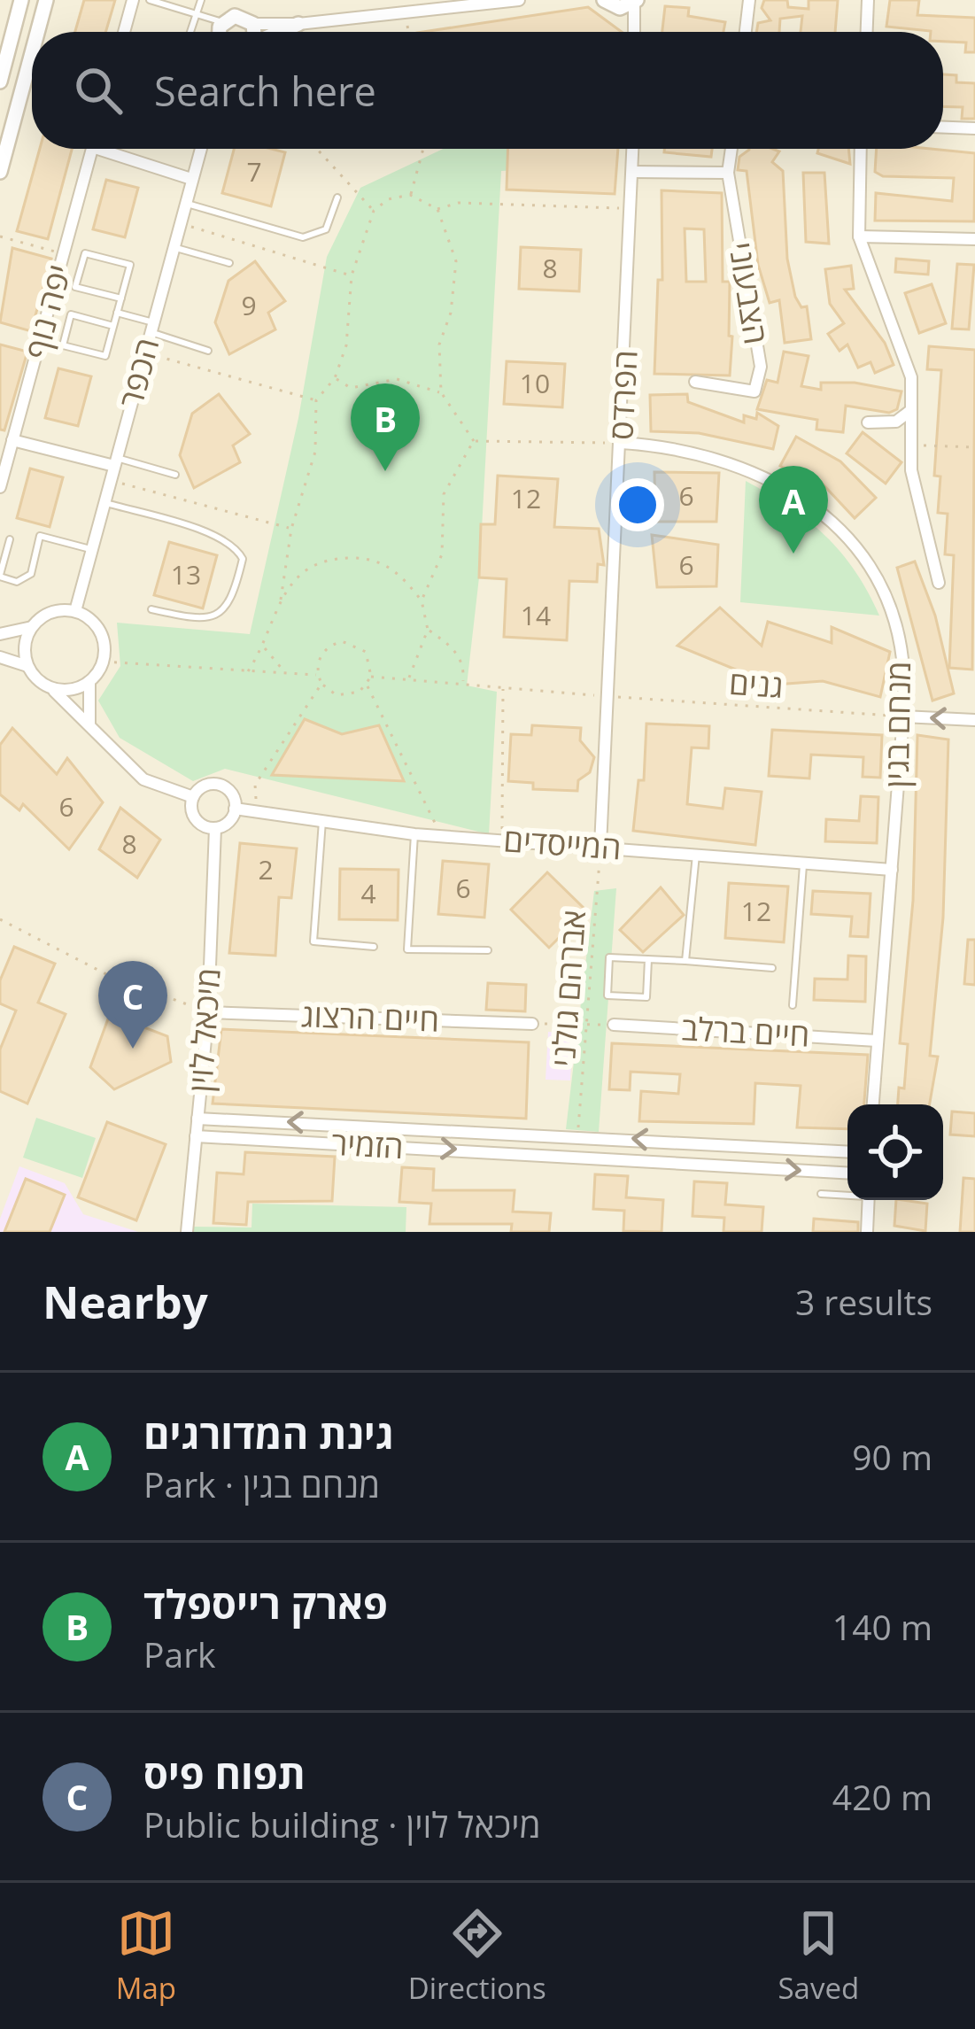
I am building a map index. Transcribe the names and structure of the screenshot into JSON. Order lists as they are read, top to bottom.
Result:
{
  "streets": {
    "street": [
      "הצבעוני",
      "יפה נוף",
      "הכפר",
      "הפרדס",
      "מנחם בגין",
      "המייסדים",
      "חיים הרצוג",
      "מיכאל לוין",
      "חיים ברלב",
      "הזמיר"
    ],
    "path": ["גנים", "אברהם גולני"]
  },
  "crossings": [
    ["הפרדס", "גנים"],
    ["הפרדס", "מנחם בגין"],
    ["הפרדס", "המייסדים"],
    ["הפרדס", "אברהם גולני"],
    ["גנים", "מנחם בגין"],
    ["מנחם בגין", "המייסדים"],
    ["מנחם בגין", "חיים ברלב"],
    ["המייסדים", "אברהם גולני"],
    ["המייסדים", "מיכאל לוין"],
    ["אברהם גולני", "הזמיר"],
    ["חיים הרצוג", "מיכאל לוין"],
    ["מיכאל לוין", "הזמיר"]
  ],
  "house_numbers": [
    "7",
    "8",
    "9",
    "10",
    "6",
    "12",
    "6",
    "13",
    "14",
    "6",
    "8",
    "2",
    "6",
    "4",
    "12"
  ],
  "page": {
    "search": "Search here",
    "pins": ["B", "A", "C"],
    "heading": ["Nearby", "3 results"],
    "list": [
      {
        "mark": "A",
        "name": "גינת המדורגים",
        "note": "Park · מנחם בגין",
        "value": "90 m"
      },
      {
        "mark": "B",
        "name": "פארק רייספלד",
        "note": "Park",
        "value": "140 m"
      },
      {
        "mark": "C",
        "name": "תפוח פיס",
        "note": "Public building · מיכאל לוין",
        "value": "420 m"
      }
    ],
    "nav": ["Map", "Directions", "Saved"]
  }
}
